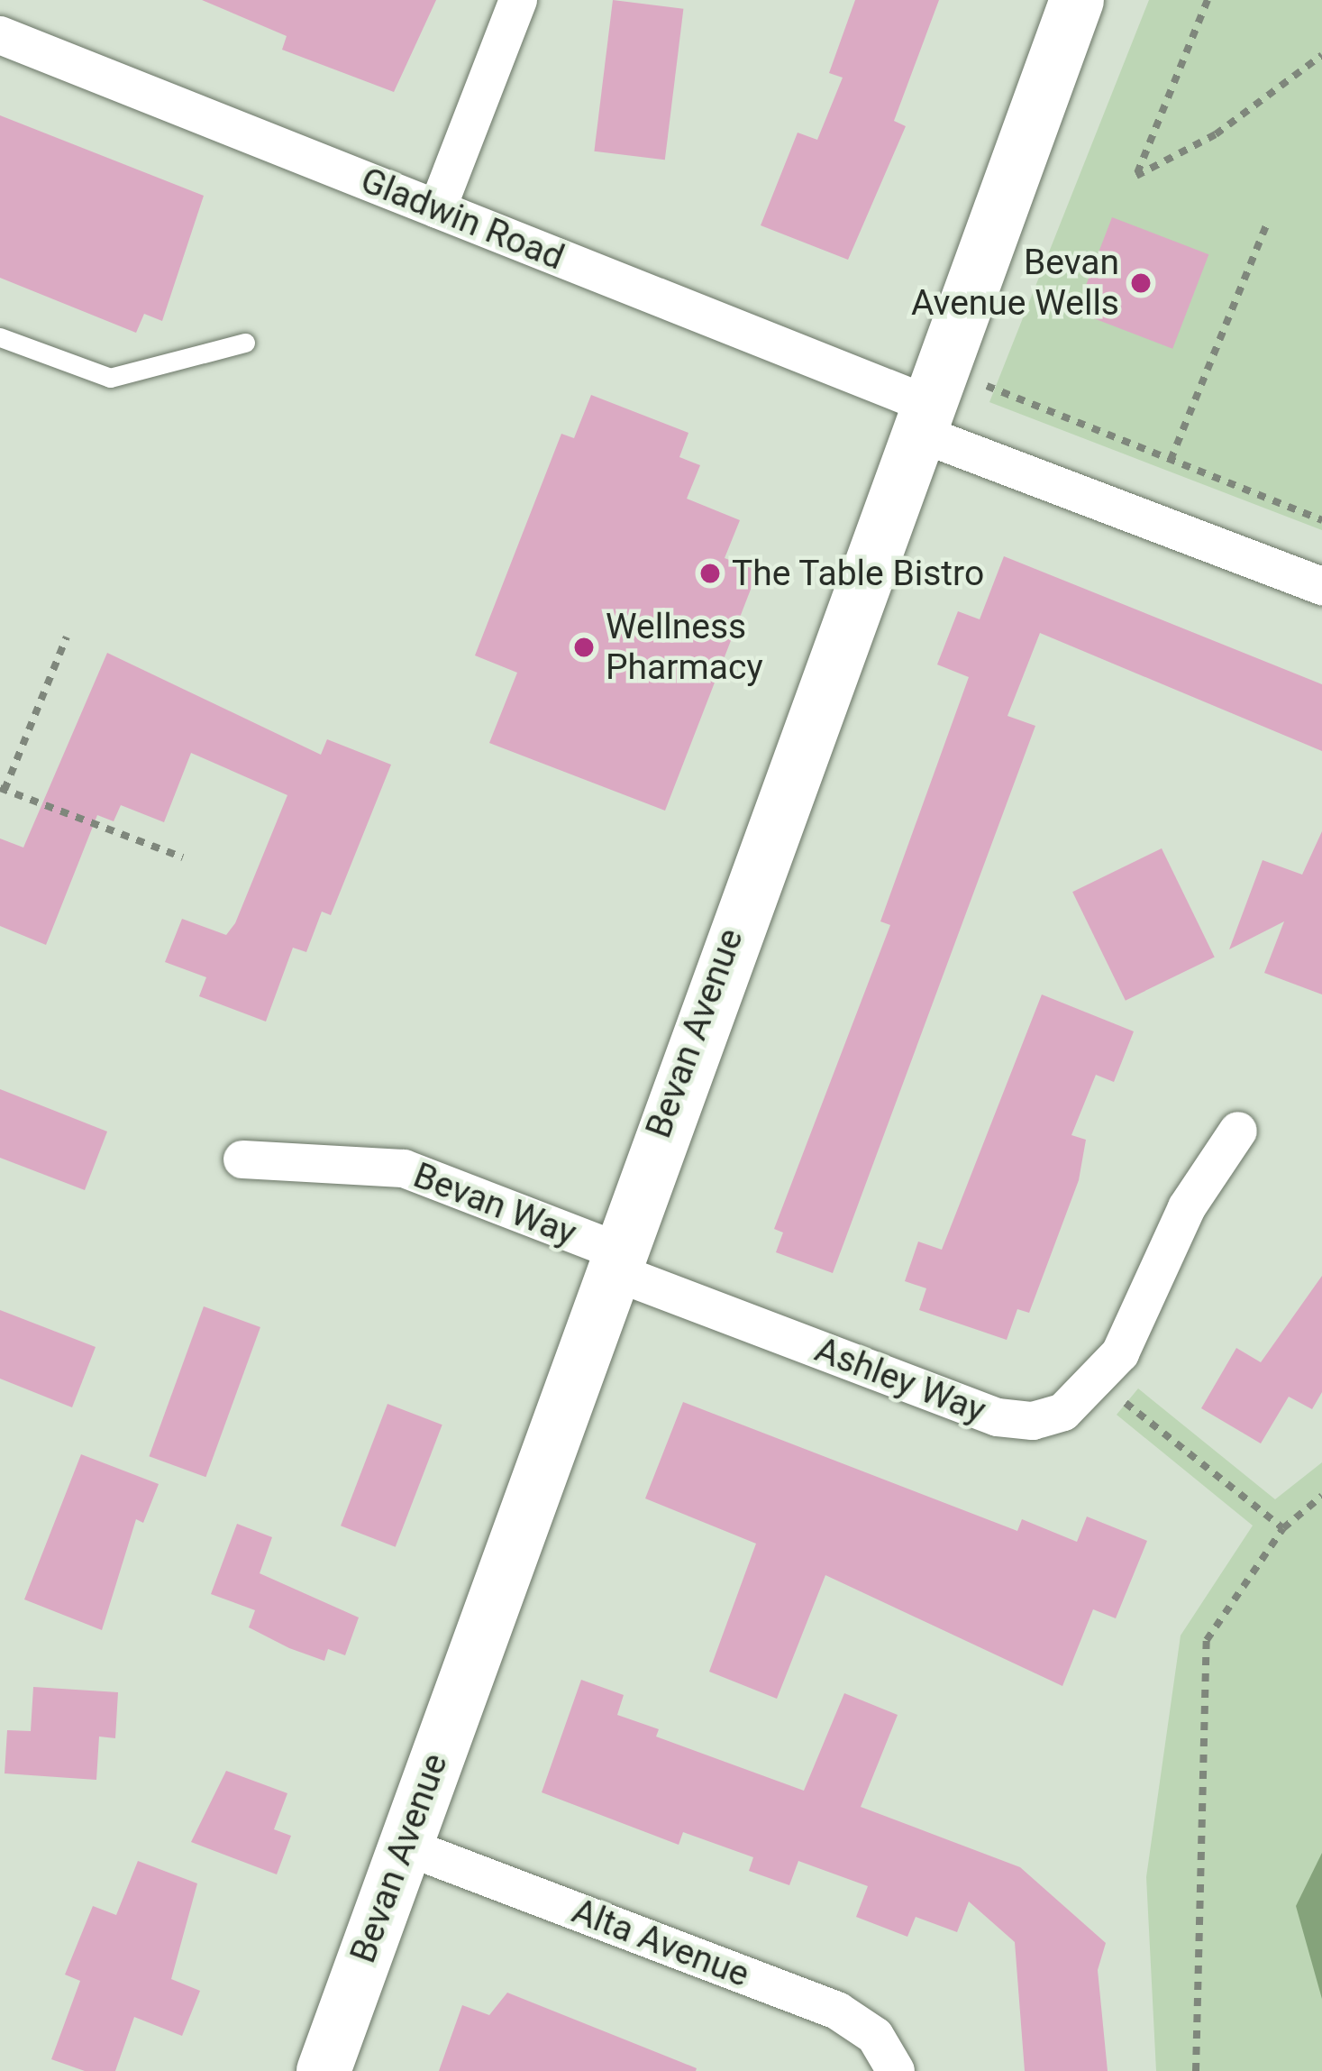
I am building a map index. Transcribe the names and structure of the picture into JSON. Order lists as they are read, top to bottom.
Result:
{
  "streets": {
    "street": [
      "Gladwin Road",
      "Bevan Avenue",
      "Bevan Way",
      "Ashley Way",
      "Alta Avenue"
    ]
  },
  "crossings": [
    ["Gladwin Road", "Bevan Avenue"],
    ["Bevan Avenue", "Bevan Way"],
    ["Bevan Avenue", "Ashley Way"],
    ["Bevan Avenue", "Alta Avenue"],
    ["Bevan Way", "Ashley Way"]
  ],
  "places": ["Bevan Avenue Wells", "The Table Bistro", "Wellness Pharmacy"]
}
